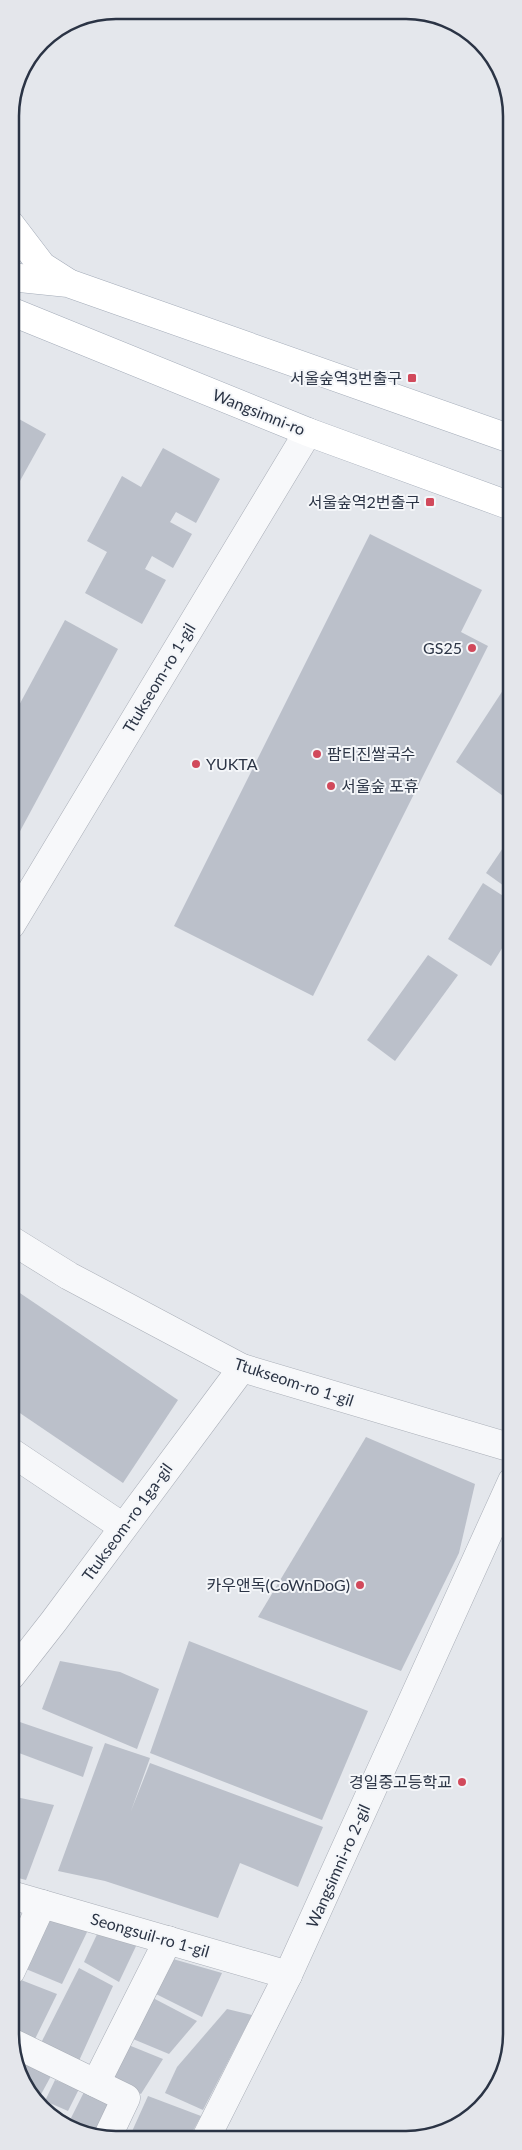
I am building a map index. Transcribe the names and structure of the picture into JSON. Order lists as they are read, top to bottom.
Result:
{
  "streets": {
    "main road": ["Wangsimni-ro"],
    "street": [
      "Ttukseom-ro 1-gil",
      "Ttukseom-ro 1ga-gil",
      "Wangsimni-ro 2-gil",
      "Seongsuil-ro 1-gil"
    ]
  },
  "crossings": [
    ["Wangsimni-ro", "Ttukseom-ro 1-gil"],
    ["Ttukseom-ro 1-gil", "Ttukseom-ro 1ga-gil"],
    ["Wangsimni-ro 2-gil", "Seongsuil-ro 1-gil"]
  ],
  "places": {
    "transit": ["서울숲역3번출구", "서울숲역2번출구"],
    "other": [
      "GS25",
      "팜티진쌀국수",
      "YUKTA",
      "서울숲 포휴",
      "카우앤독(CoWnDoG)",
      "경일중고등학교"
    ]
  }
}
